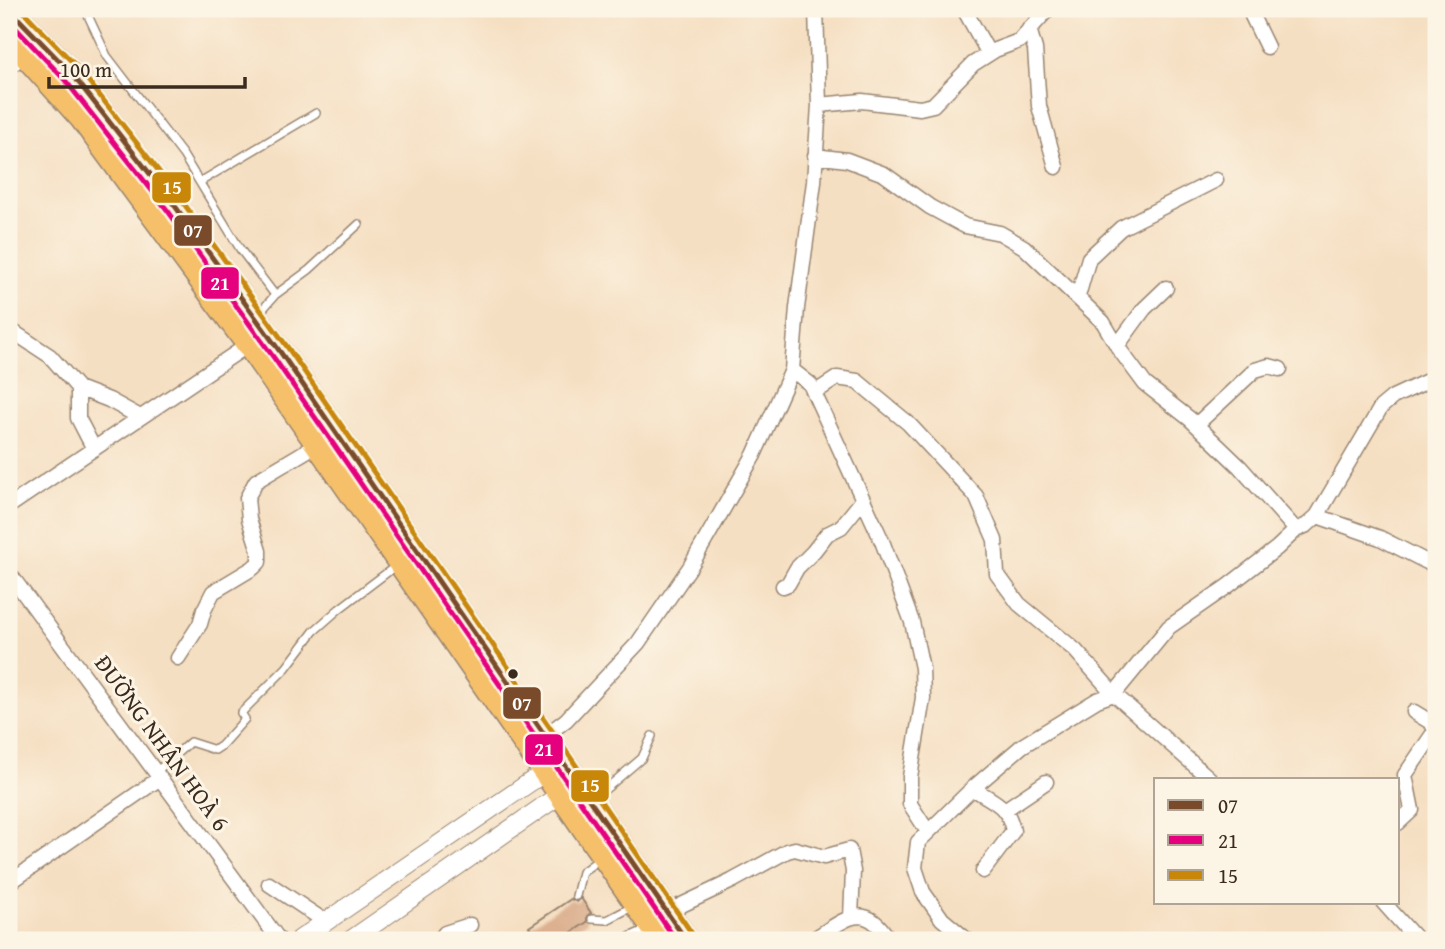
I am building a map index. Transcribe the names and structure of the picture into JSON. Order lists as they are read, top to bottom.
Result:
{
  "streets": {
    "street": ["ĐƯỜNG NHÂN HOÀ 6"]
  },
  "lines": ["transit line 07", "transit line 15", "transit line 21"],
  "legend": ["07", "21", "15"],
  "scale_bar": "100 m"
}
